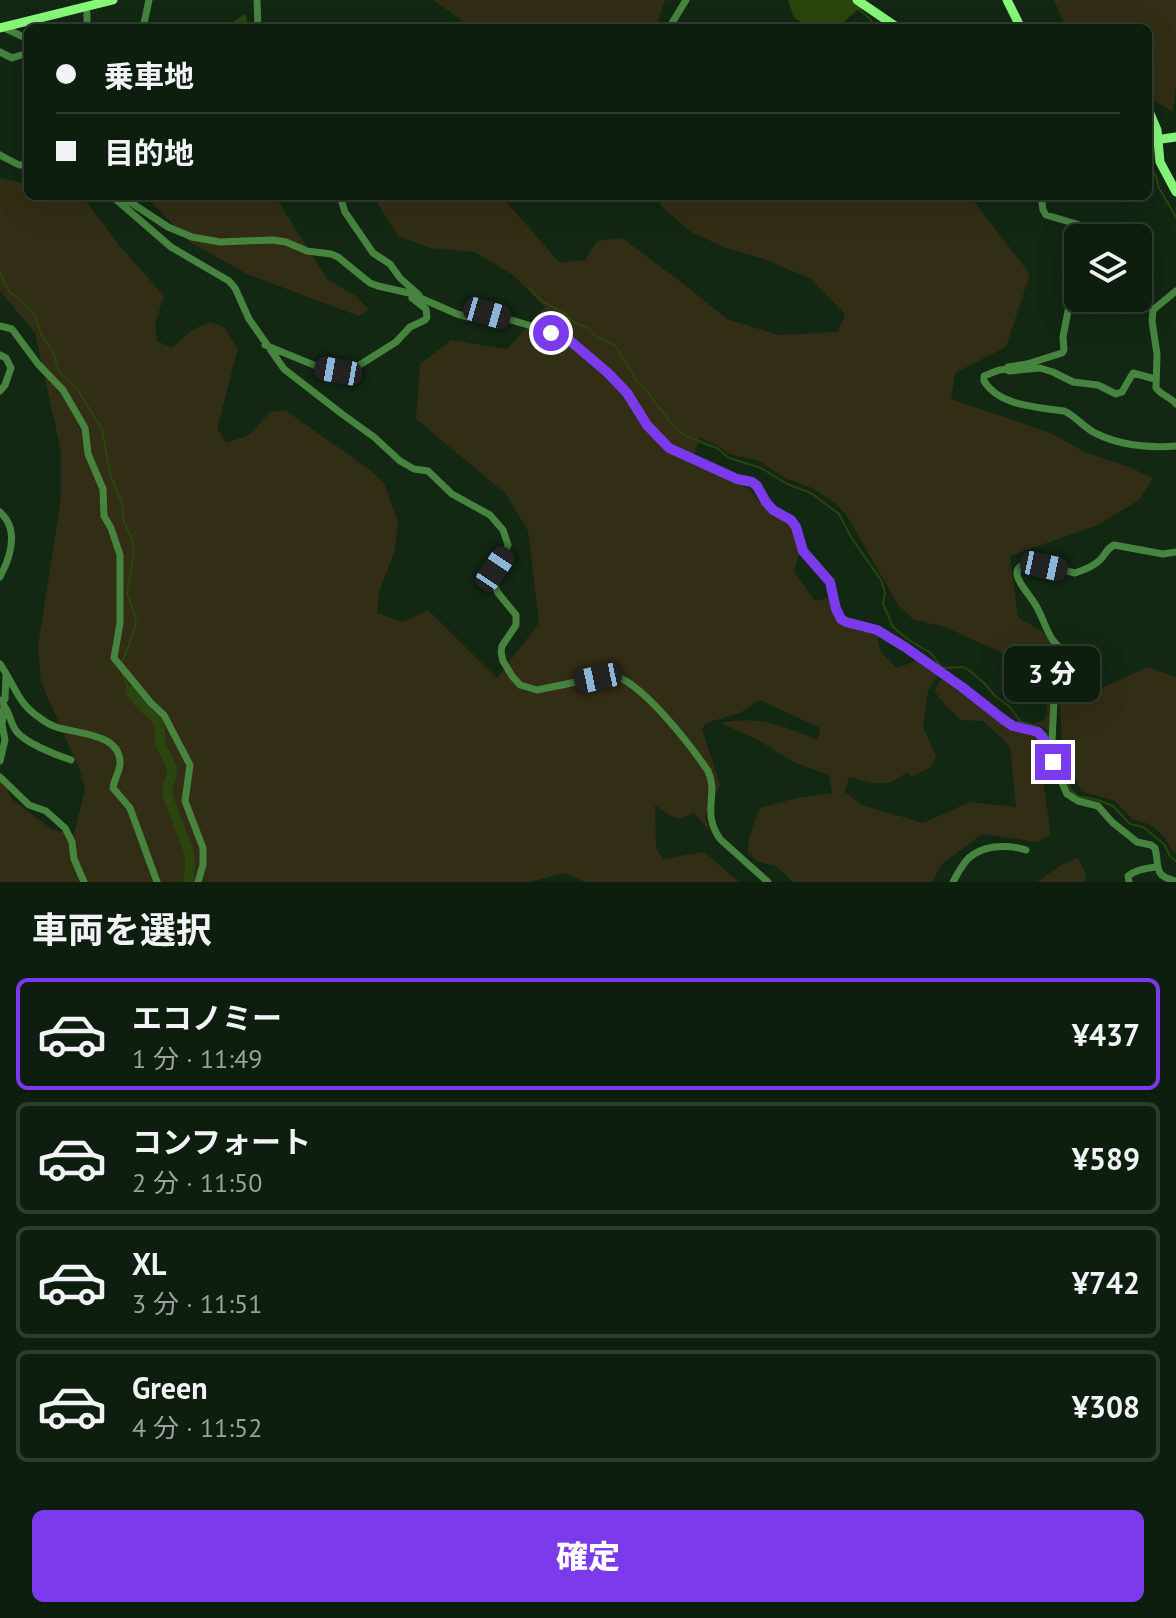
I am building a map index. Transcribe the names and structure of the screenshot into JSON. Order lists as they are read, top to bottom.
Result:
{
  "page": {
    "banner": ["乗車地", "目的地"],
    "bubble": "3 分",
    "heading": "車両を選択",
    "list": [
      {
        "name": "エコノミー",
        "note": "1 分 · 11:49",
        "value": "¥437"
      },
      {
        "name": "コンフォート",
        "note": "2 分 · 11:50",
        "value": "¥589"
      },
      {
        "name": "XL",
        "note": "3 分 · 11:51",
        "value": "¥742"
      },
      {
        "name": "Green",
        "note": "4 分 · 11:52",
        "value": "¥308"
      }
    ],
    "buttons": "確定"
  }
}
